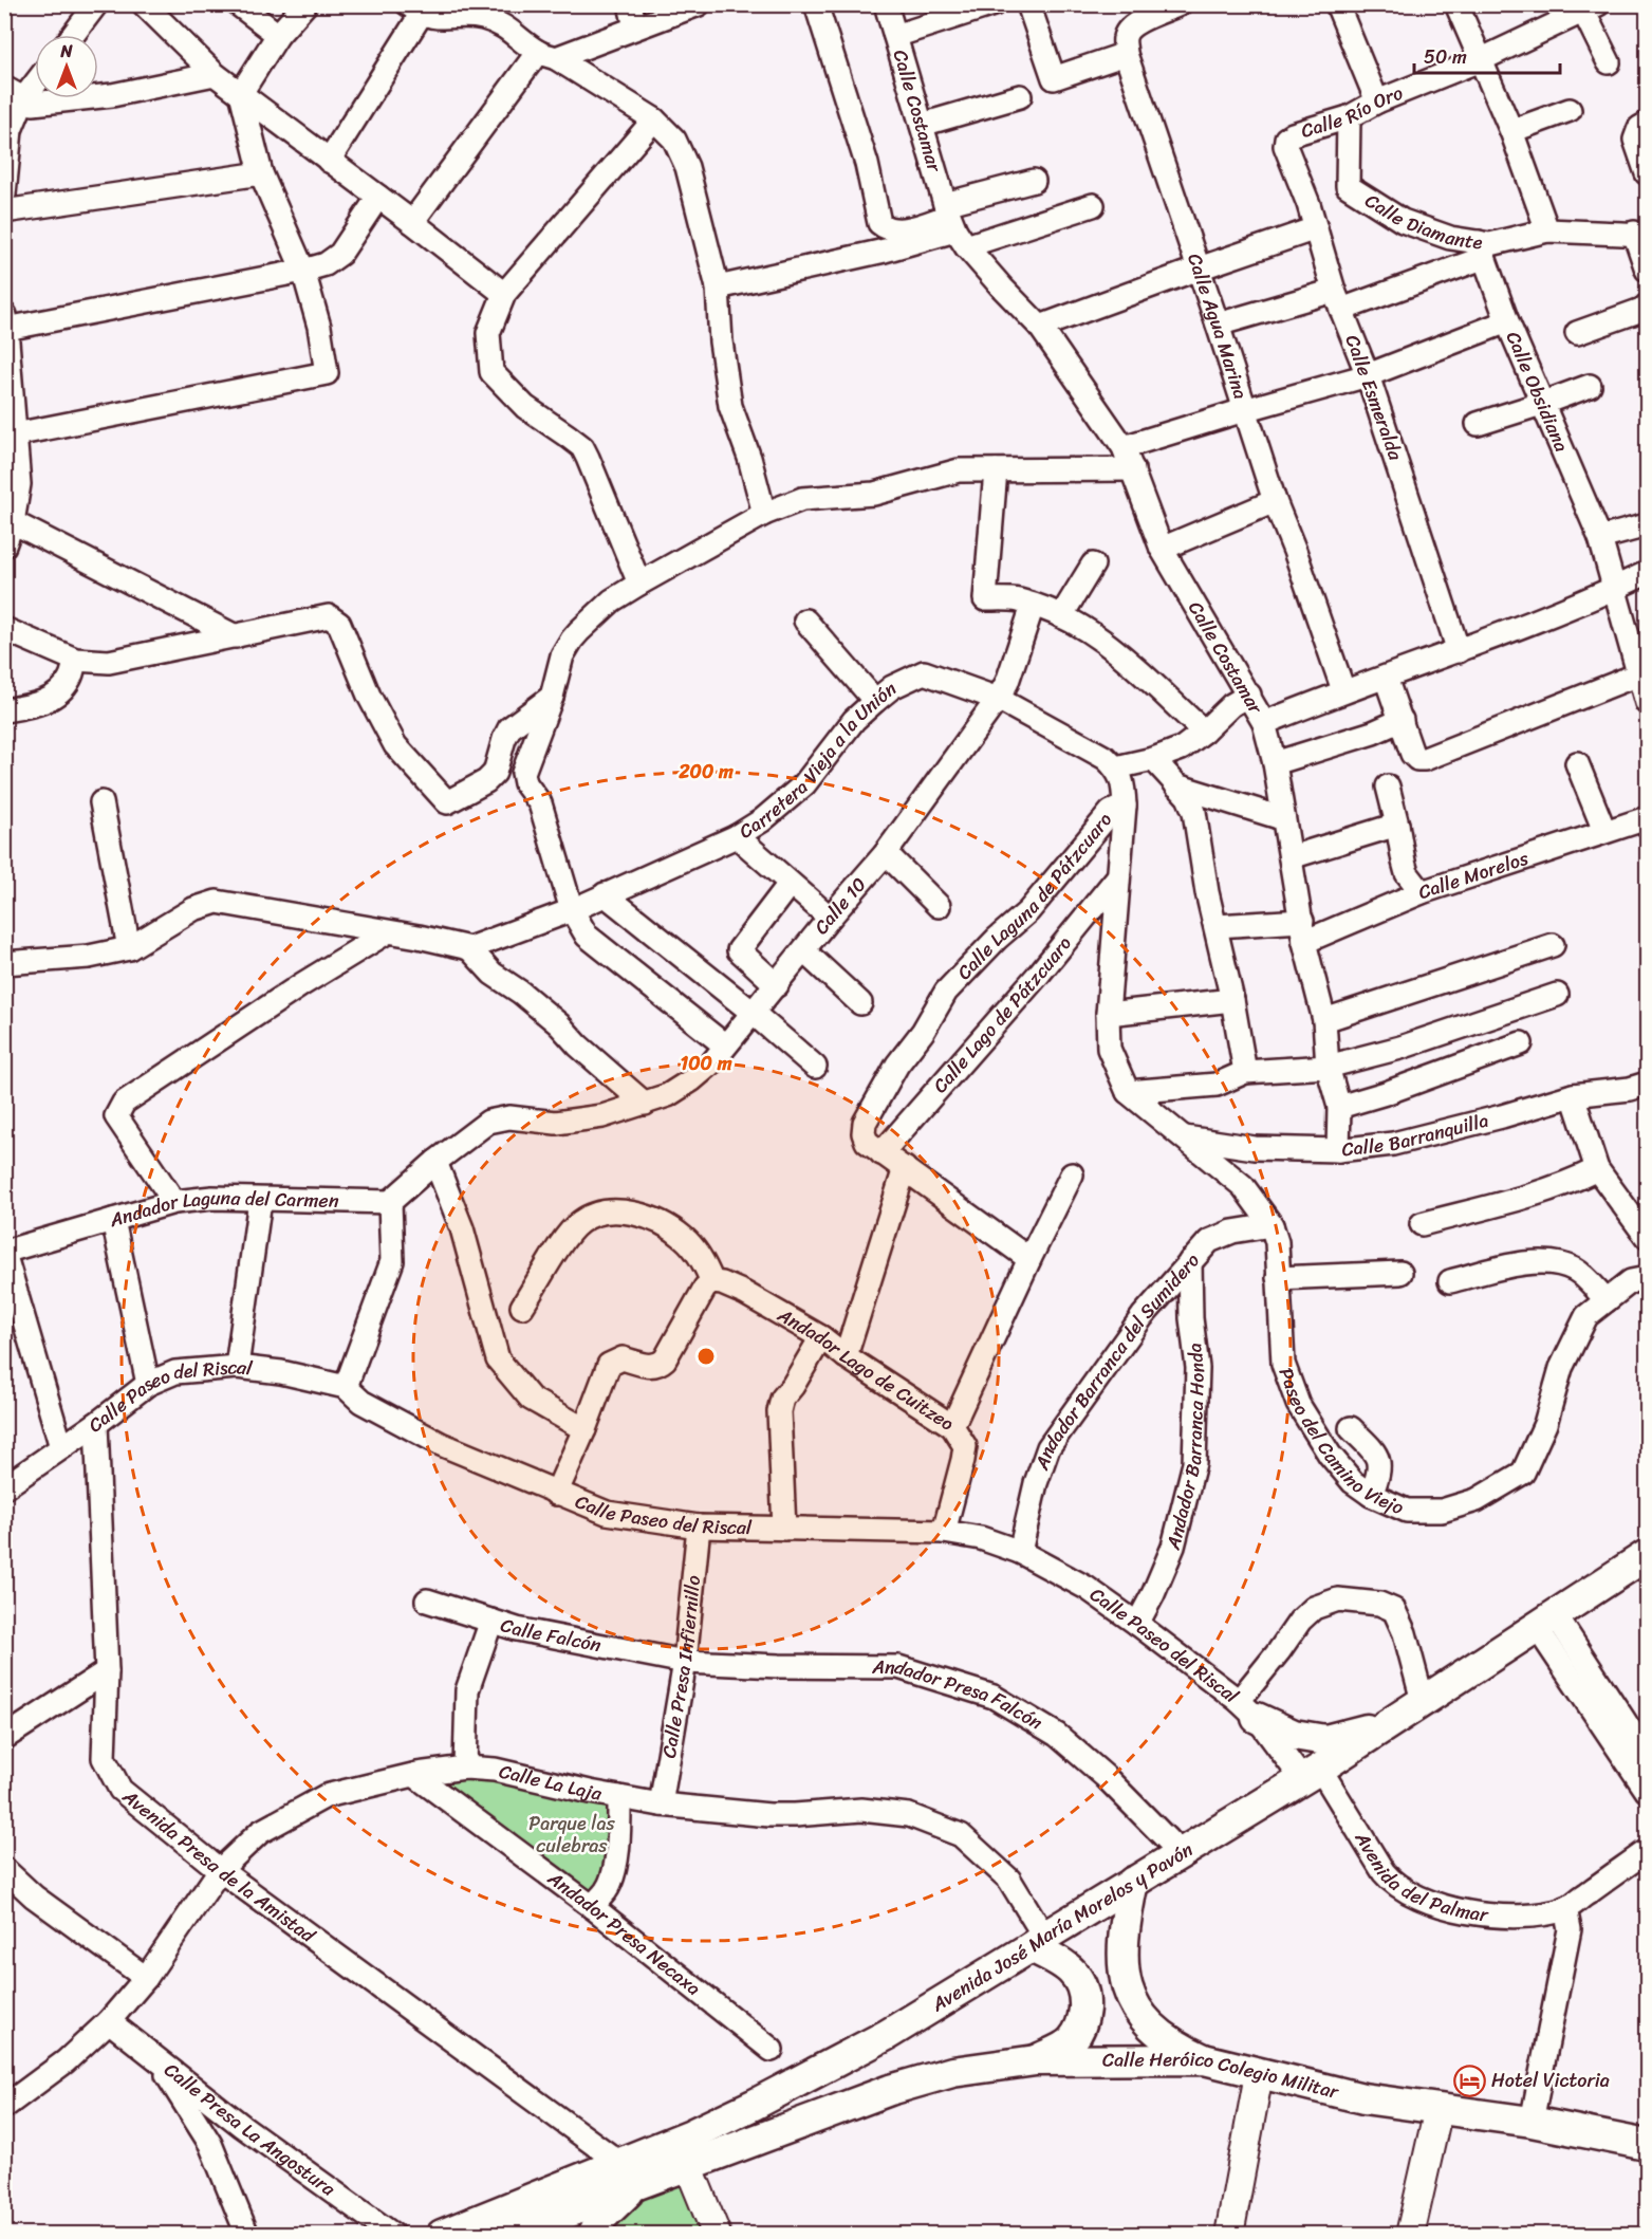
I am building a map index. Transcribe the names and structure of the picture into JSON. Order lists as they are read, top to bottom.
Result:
{
  "streets": {
    "main road": ["Avenida José María Morelos y Pavón", "Calle Heróico Colegio Militar"],
    "street": [
      "Calle Costamar",
      "Calle Río Oro",
      "Calle Diamante",
      "Calle Agua Marina",
      "Calle Obsidiana",
      "Calle Esmeralda",
      "Carretera Vieja a la Unión",
      "Calle Morelos",
      "Calle Laguna de Pátzcuaro",
      "Calle 10",
      "Calle Lago de Pátzcuaro",
      "Calle Barranquilla",
      "Andador Laguna del Carmen",
      "Andador Barranca del Sumidero",
      "Andador Lago de Cuitzeo",
      "Calle Paseo del Riscal",
      "Paseo del Camino Viejo",
      "Andador Barranca Honda",
      "Calle Falcón",
      "Calle Presa Infiernillo",
      "Andador Presa Falcón",
      "Calle La Laja",
      "Avenida Presa de la Amistad",
      "Avenida del Palmar",
      "Andador Presa Necaxa",
      "Calle Presa La Angostura"
    ]
  },
  "crossings": [
    ["Calle Costamar", "Calle Morelos"],
    ["Calle Costamar", "Calle Barranquilla"],
    ["Calle Río Oro", "Calle Diamante"],
    ["Calle Río Oro", "Calle Esmeralda"],
    ["Calle Diamante", "Calle Agua Marina"],
    ["Calle Diamante", "Calle Obsidiana"],
    ["Calle Diamante", "Calle Esmeralda"],
    ["Carretera Vieja a la Unión", "Calle 10"],
    ["Calle Laguna de Pátzcuaro", "Calle Lago de Pátzcuaro"],
    ["Andador Barranca del Sumidero", "Calle Paseo del Riscal"],
    ["Andador Barranca del Sumidero", "Paseo del Camino Viejo"],
    ["Andador Barranca del Sumidero", "Andador Barranca Honda"],
    ["Andador Lago de Cuitzeo", "Calle Paseo del Riscal"],
    ["Calle Paseo del Riscal", "Andador Barranca Honda"],
    ["Calle Paseo del Riscal", "Calle Presa Infiernillo"],
    ["Calle Paseo del Riscal", "Avenida Presa de la Amistad"],
    ["Calle Paseo del Riscal", "Avenida del Palmar"],
    ["Calle Paseo del Riscal", "Avenida José María Morelos y Pavón"],
    ["Calle Falcón", "Calle Presa Infiernillo"],
    ["Calle Falcón", "Andador Presa Falcón"],
    ["Calle Falcón", "Calle La Laja"],
    ["Calle Presa Infiernillo", "Andador Presa Falcón"],
    ["Calle Presa Infiernillo", "Calle La Laja"],
    ["Andador Presa Falcón", "Avenida José María Morelos y Pavón"],
    ["Calle La Laja", "Avenida Presa de la Amistad"],
    ["Calle La Laja", "Avenida José María Morelos y Pavón"],
    ["Calle La Laja", "Andador Presa Necaxa"],
    ["Calle La Laja", "Calle Presa La Angostura"],
    ["Avenida Presa de la Amistad", "Avenida José María Morelos y Pavón"],
    ["Avenida Presa de la Amistad", "Calle Heróico Colegio Militar"],
    ["Avenida del Palmar", "Avenida José María Morelos y Pavón"],
    ["Avenida José María Morelos y Pavón", "Calle Heróico Colegio Militar"]
  ],
  "parks": ["Parque las culebras"],
  "places": {
    "hotel": ["Hotel Victoria"]
  },
  "scale_bar": "50 m",
  "north": "top",
  "rings": ["200 m", "100 m"]
}
